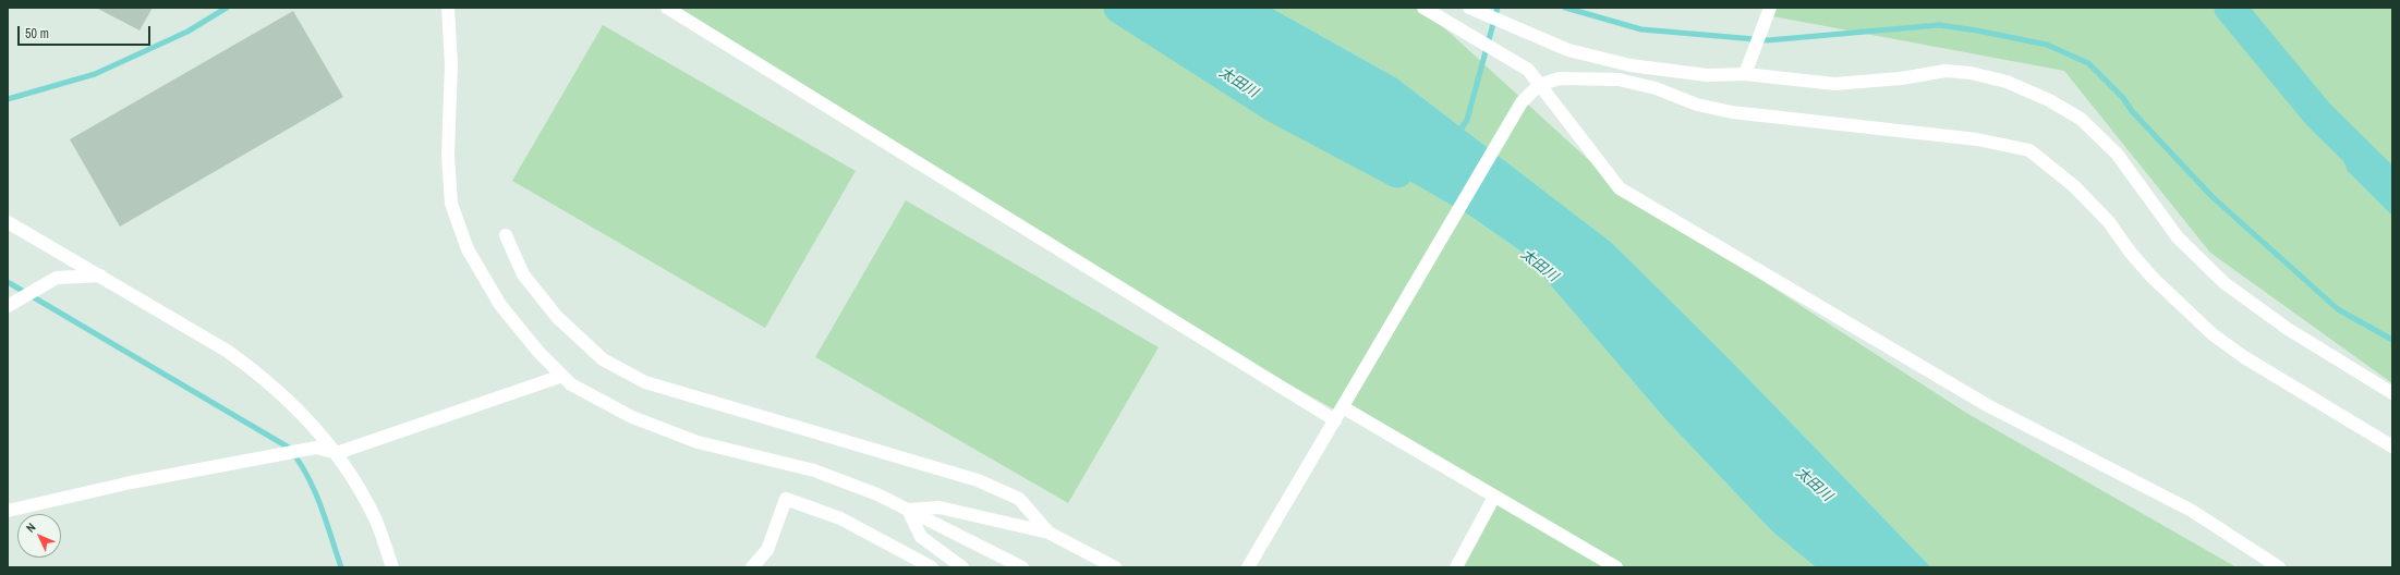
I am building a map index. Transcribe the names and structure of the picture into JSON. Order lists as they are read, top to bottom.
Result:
{
  "water": ["太田川"],
  "scale_bar": "50 m",
  "north": "top left"
}
